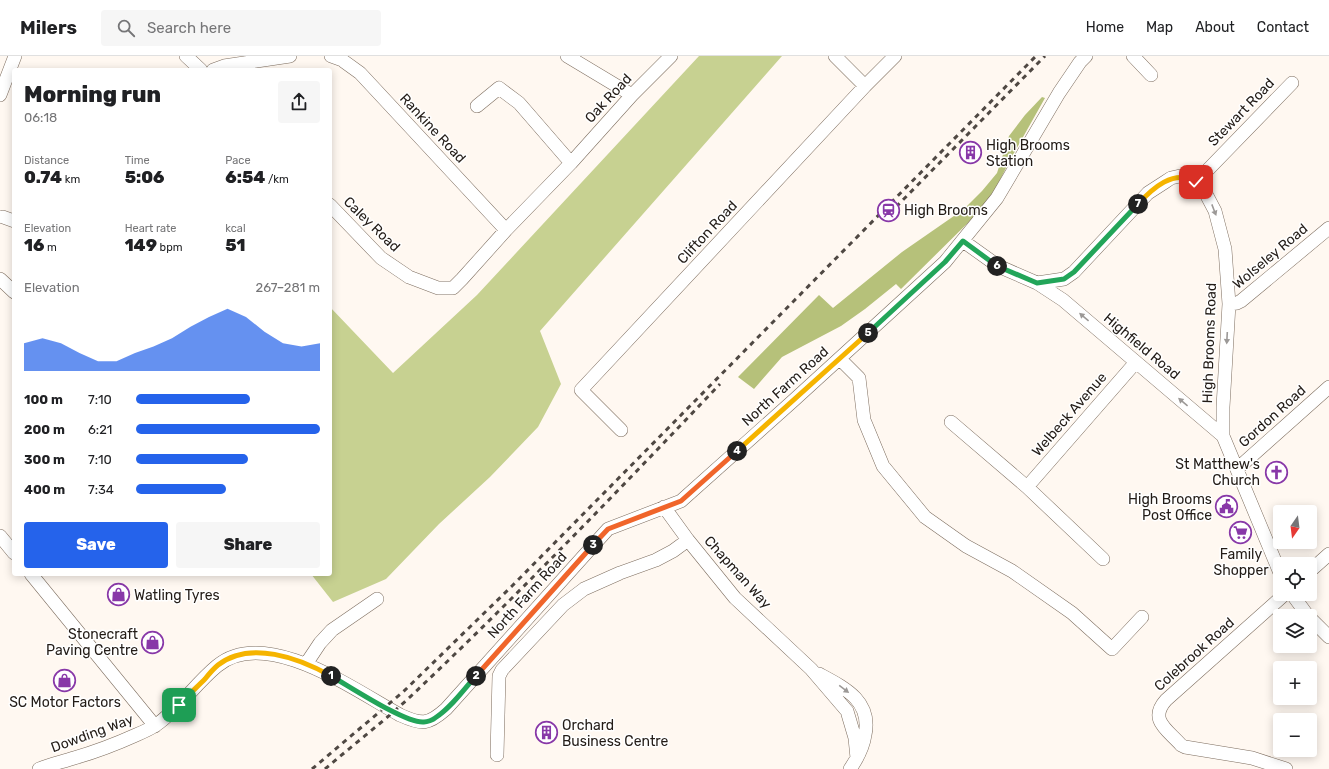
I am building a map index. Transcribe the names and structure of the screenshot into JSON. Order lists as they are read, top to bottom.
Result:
{
  "streets": {
    "street": [
      "Oak Road",
      "Stewart Road",
      "Rankine Road",
      "Caley Road",
      "Clifton Road",
      "Wolseley Road",
      "High Brooms Road",
      "Highfield Road",
      "North Farm Road",
      "Welbeck Avenue",
      "Gordon Road",
      "Chapman Way",
      "Colebrook Road",
      "Dowding Way"
    ]
  },
  "crossings": [
    ["Oak Road", "Rankine Road"],
    ["Oak Road", "Caley Road"],
    ["Stewart Road", "High Brooms Road"],
    ["Rankine Road", "Caley Road"],
    ["Wolseley Road", "High Brooms Road"],
    ["High Brooms Road", "Highfield Road"],
    ["High Brooms Road", "Gordon Road"],
    ["Highfield Road", "Welbeck Avenue"],
    ["North Farm Road", "Chapman Way"],
    ["North Farm Road", "Dowding Way"]
  ],
  "one_way": ["High Brooms Road", "Highfield Road"],
  "places": {
    "building": ["High Brooms Station", "Orchard Business Centre"],
    "station": ["High Brooms"],
    "church": ["St Matthew's Church"],
    "public building": ["High Brooms Post Office"],
    "supermarket": ["Family Shopper"],
    "shop": ["Watling Tyres", "Stonecraft Paving Centre", "SC Motor Factors"]
  },
  "north": "bottom",
  "page": {
    "header": "Milers",
    "search": "Search here",
    "nav": [
      "Home",
      "Map",
      "About",
      "Contact"
    ],
    "heading": ["Morning run", "06:18"],
    "stats": [
      ["Distance", "0.74 km"],
      ["Time", "5:06"],
      ["Pace", "6:54 /km"],
      ["Elevation", "16 m"],
      ["Heart rate", "149 bpm"],
      ["kcal", "51"]
    ],
    "pins": [
      "7",
      "6",
      "5",
      "4",
      "3",
      "1",
      "2"
    ],
    "chart": ["Elevation", "267–281 m"],
    "list": [
      {
        "name": "100 m",
        "note": "7:10"
      },
      {
        "name": "200 m",
        "note": "6:21"
      },
      {
        "name": "300 m",
        "note": "7:10"
      },
      {
        "name": "400 m",
        "note": "7:34"
      }
    ],
    "map_buttons": ["+", "−"],
    "buttons": ["Save", "Share"]
  }
}
